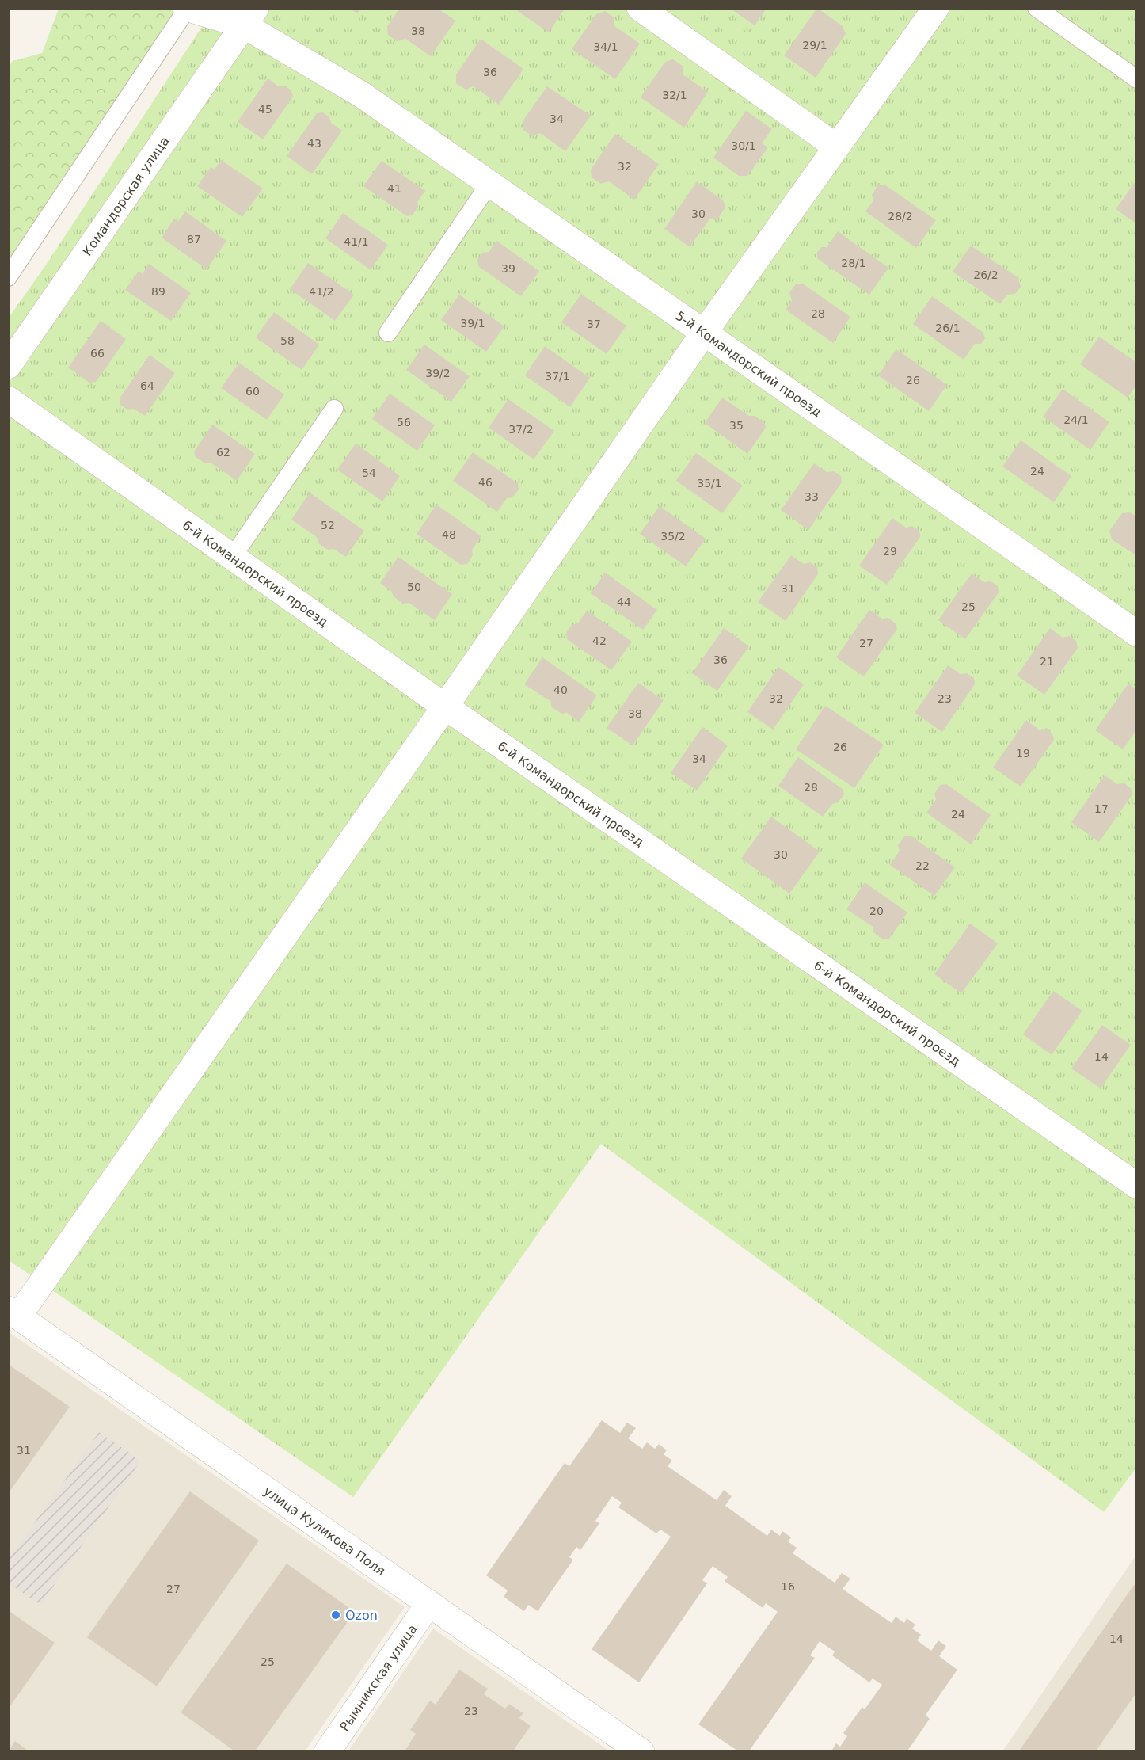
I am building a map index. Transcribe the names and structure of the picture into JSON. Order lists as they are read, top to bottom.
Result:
{
  "streets": {
    "street": [
      "Командорская улица",
      "5-й Командорский проезд",
      "6-й Командорский проезд",
      "улица Куликова Поля",
      "Рымникская улица"
    ]
  },
  "crossings": [
    ["Командорская улица", "5-й Командорский проезд"],
    ["улица Куликова Поля", "Рымникская улица"]
  ],
  "places": ["Ozon"],
  "house_numbers": [
    "38",
    "29/1",
    "34/1",
    "36",
    "32/1",
    "45",
    "34",
    "43",
    "30/1",
    "32",
    "41",
    "30",
    "28/2",
    "87",
    "41/1",
    "28/1",
    "39",
    "26/2",
    "89",
    "41/2",
    "28",
    "39/1",
    "37",
    "26/1",
    "58",
    "66",
    "39/2",
    "37/1",
    "26",
    "64",
    "60",
    "24/1",
    "56",
    "35",
    "37/2",
    "62",
    "24",
    "54",
    "46",
    "35/1",
    "33",
    "52",
    "48",
    "35/2",
    "29",
    "50",
    "31",
    "44",
    "25",
    "42",
    "27",
    "36",
    "21",
    "40",
    "32",
    "23",
    "38",
    "26",
    "19",
    "34",
    "28",
    "17",
    "24",
    "30",
    "22",
    "20",
    "14",
    "31",
    "16",
    "27",
    "14",
    "25",
    "23"
  ]
}
